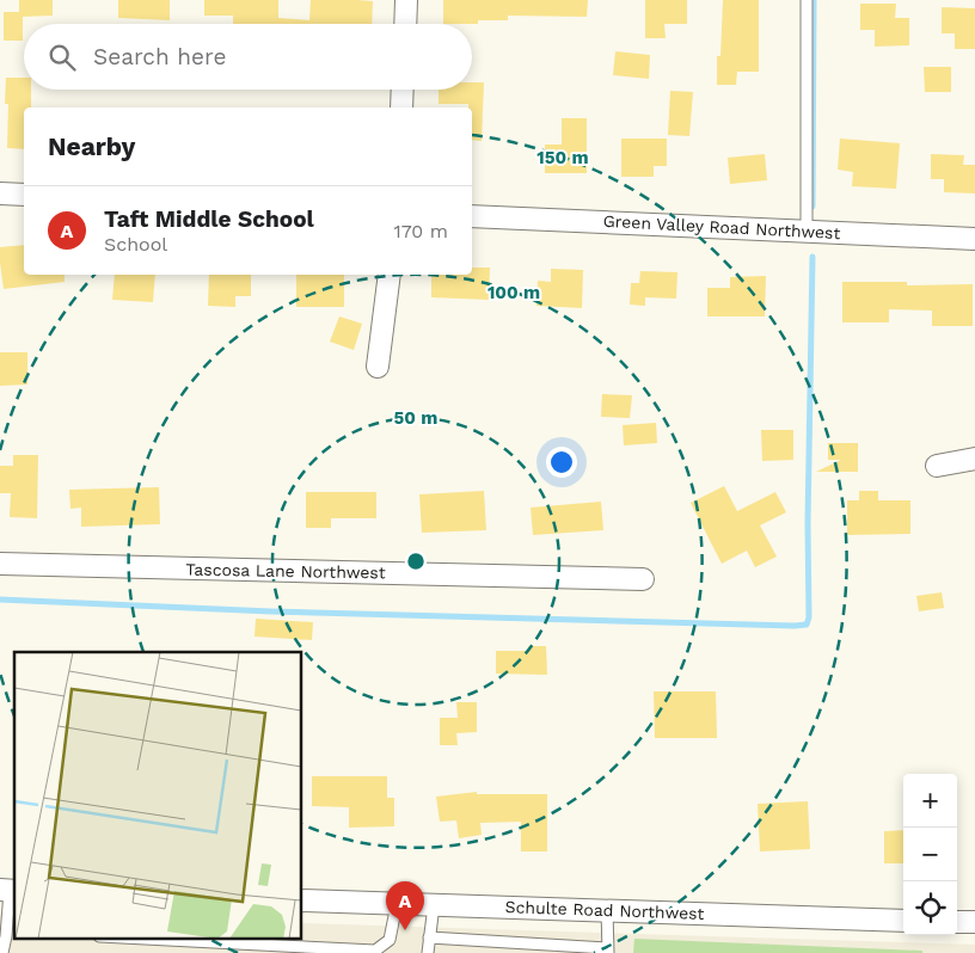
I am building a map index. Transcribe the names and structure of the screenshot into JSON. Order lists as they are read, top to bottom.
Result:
{
  "streets": {
    "street": ["Green Valley Road Northwest", "Tascosa Lane Northwest", "Schulte Road Northwest"]
  },
  "page": {
    "search": "Search here",
    "heading": "Nearby",
    "list": [
      {
        "mark": "A",
        "name": "Taft Middle School",
        "note": "School",
        "value": "170 m"
      }
    ],
    "map_buttons": ["+", "−"],
    "pins": "A"
  },
  "rings": ["150 m", "100 m", "50 m"]
}
